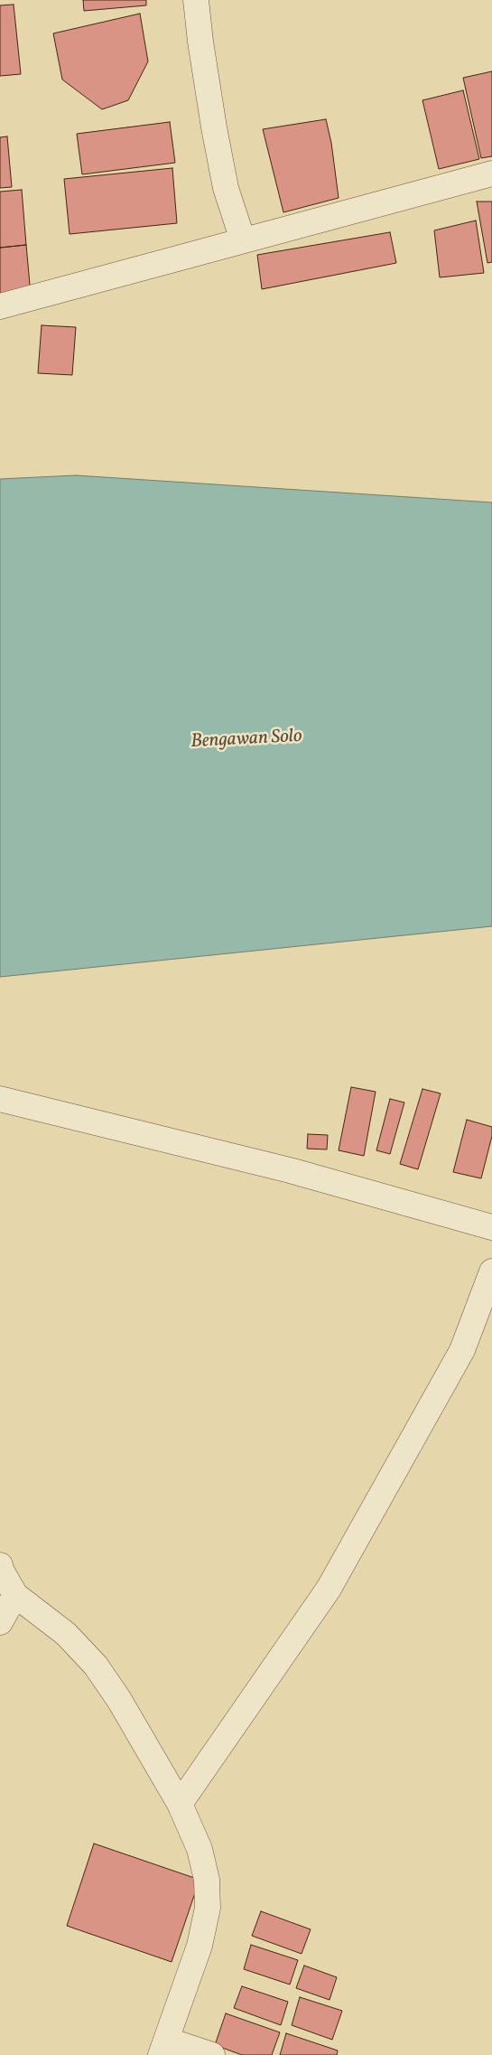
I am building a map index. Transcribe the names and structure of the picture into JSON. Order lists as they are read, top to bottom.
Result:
{
  "water": ["Bengawan Solo"]
}
